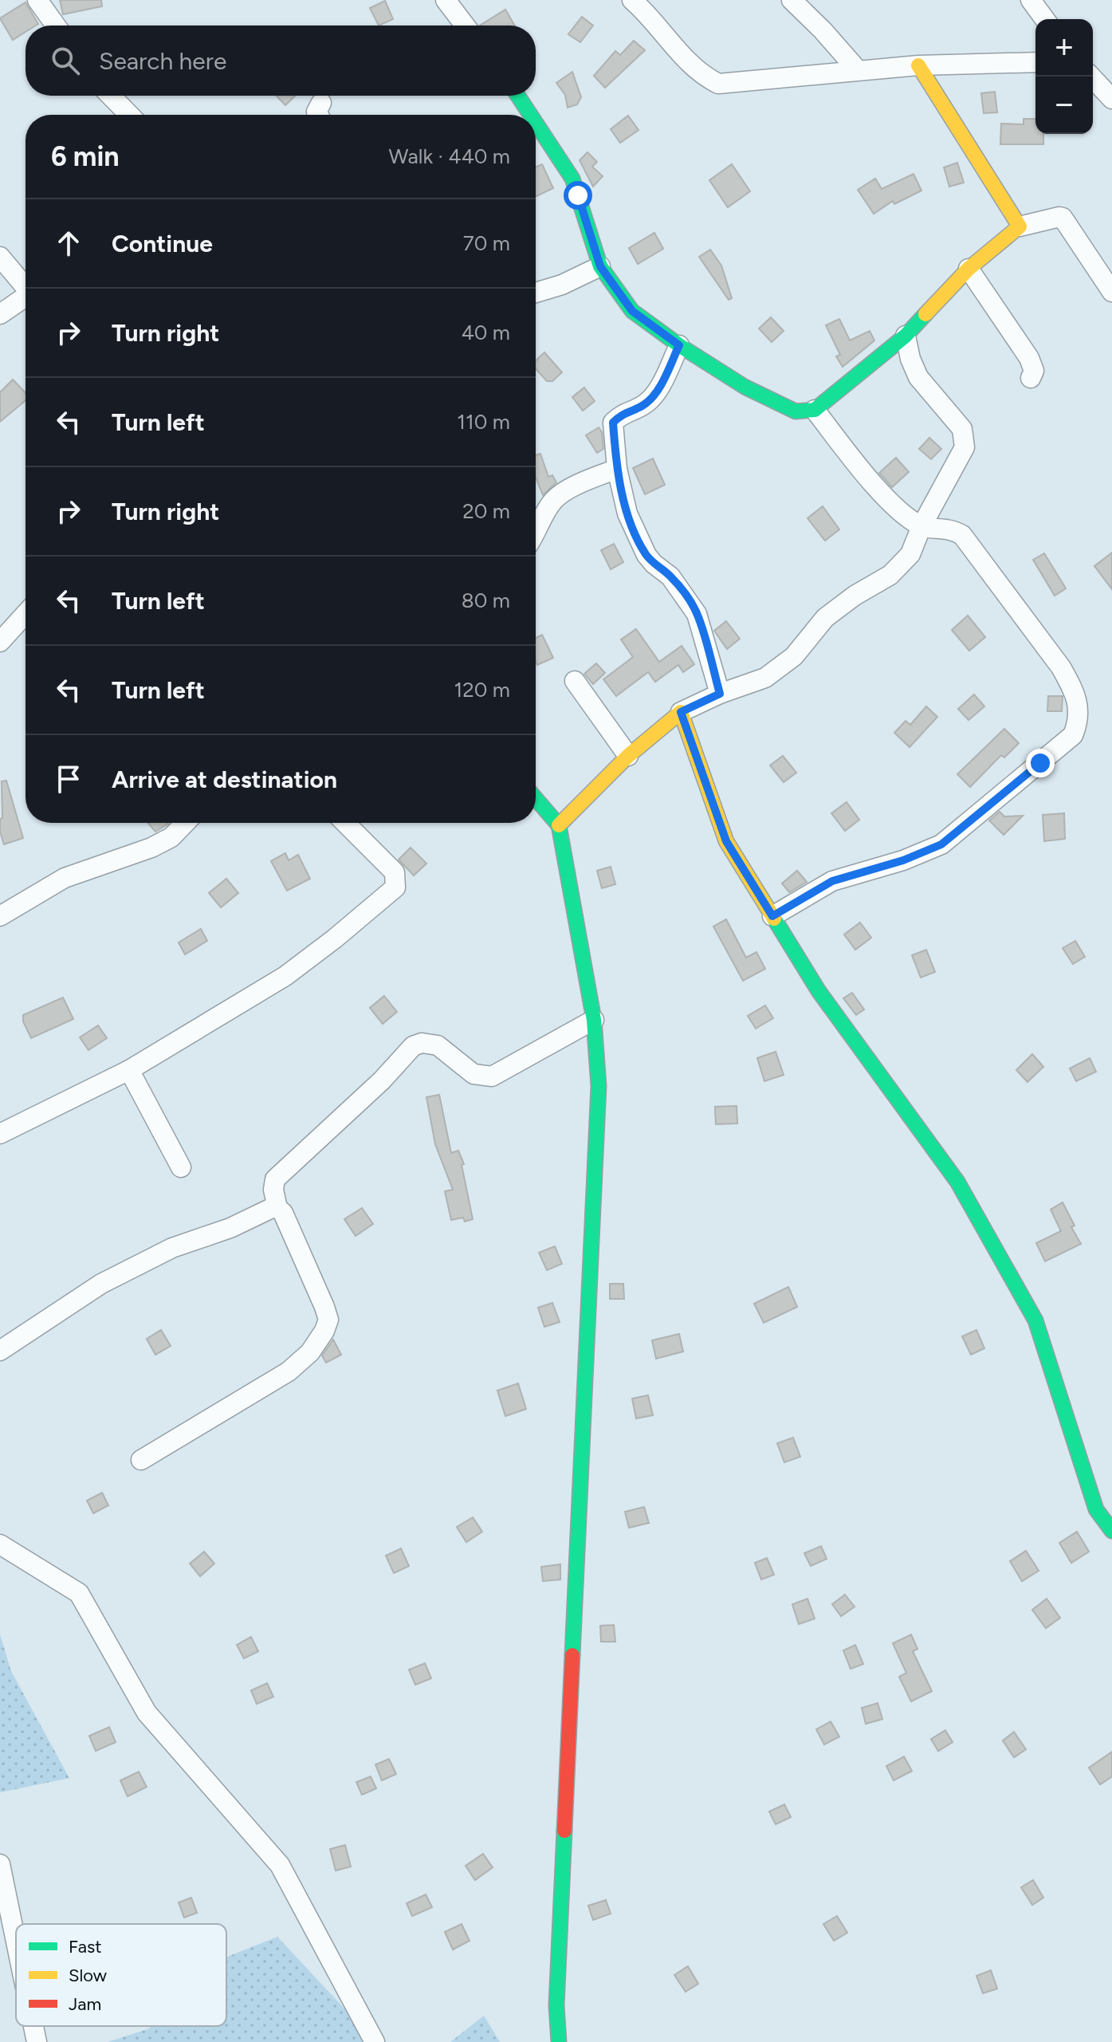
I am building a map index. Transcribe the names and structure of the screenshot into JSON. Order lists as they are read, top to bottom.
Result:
{
  "legend": ["Fast", "Slow", "Jam"],
  "page": {
    "map_buttons": ["+", "−"],
    "search": "Search here",
    "heading": ["6 min", "Walk · 440 m"],
    "list": [
      ["Continue", "70 m"],
      ["Turn right", "40 m"],
      ["Turn left", "110 m"],
      ["Turn right", "20 m"],
      ["Turn left", "80 m"],
      ["Turn left", "120 m"],
      "Arrive at destination"
    ]
  }
}
